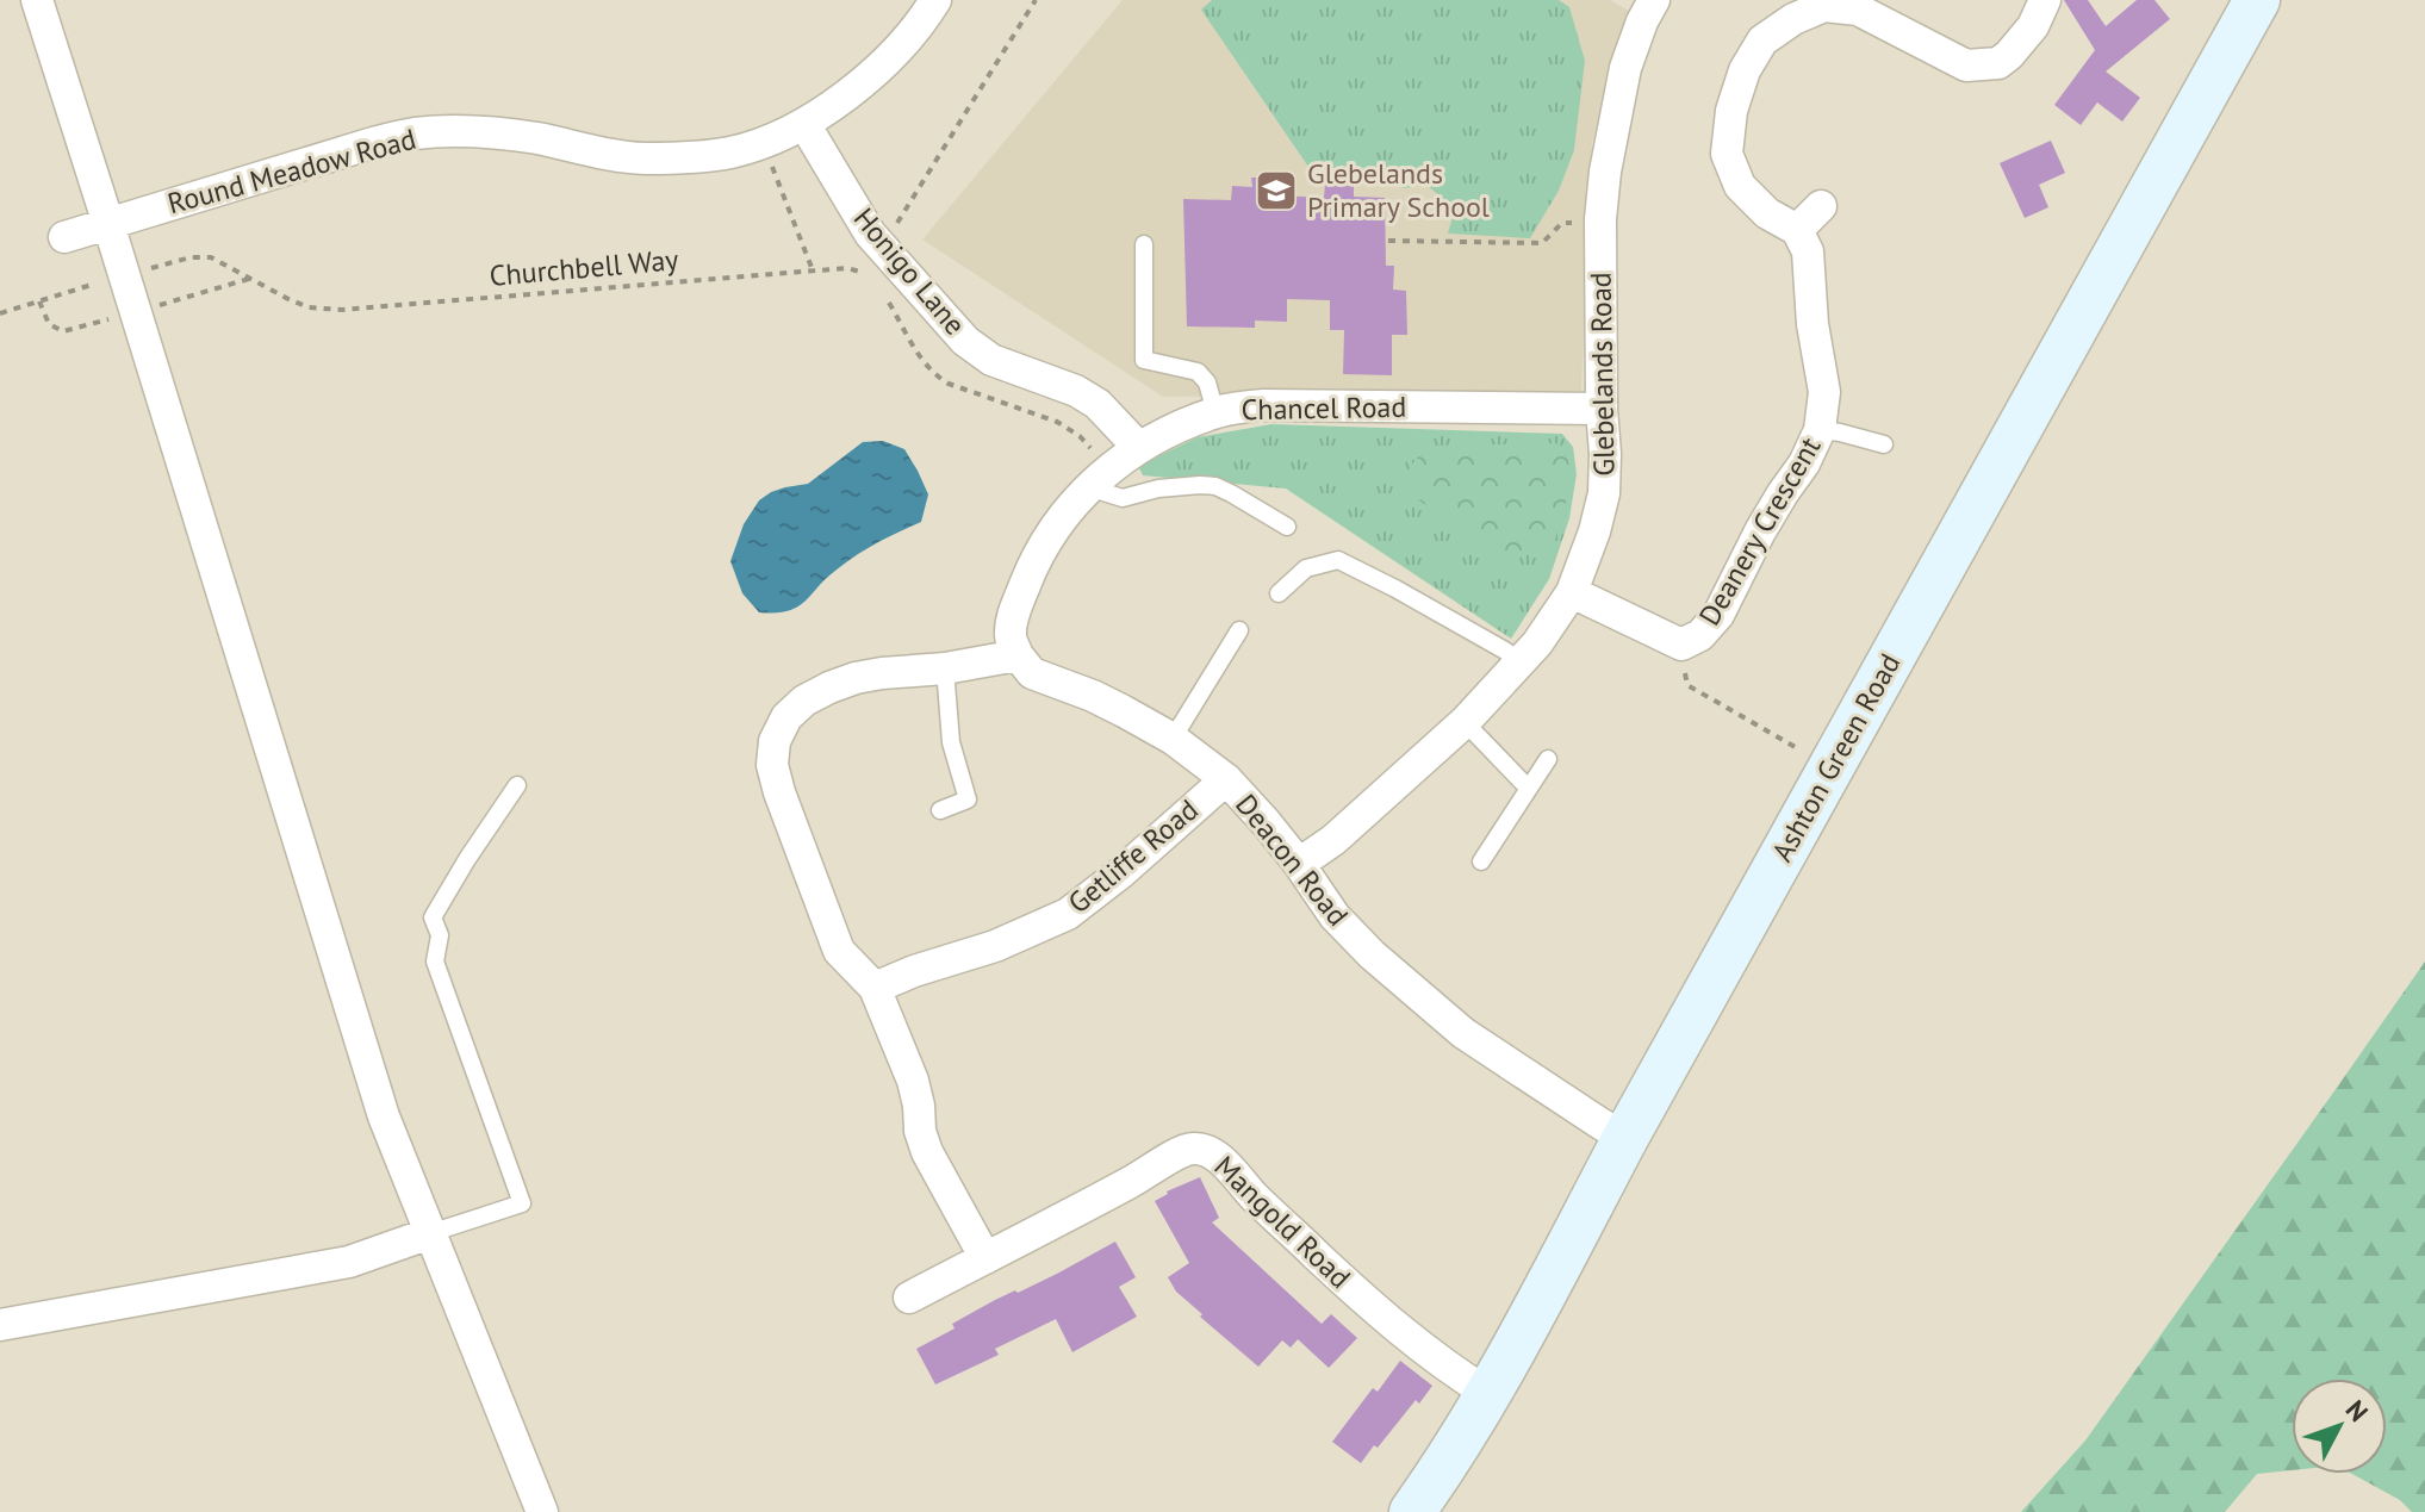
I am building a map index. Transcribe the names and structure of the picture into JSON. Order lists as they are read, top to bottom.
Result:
{
  "streets": {
    "street": [
      "Round Meadow Road",
      "Honigo Lane",
      "Glebelands Road",
      "Chancel Road",
      "Deanery Crescent",
      "Ashton Green Road",
      "Getliffe Road",
      "Deacon Road",
      "Mangold Road"
    ],
    "path": ["Churchbell Way"]
  },
  "crossings": [
    ["Round Meadow Road", "Honigo Lane"],
    ["Honigo Lane", "Chancel Road"],
    ["Glebelands Road", "Chancel Road"],
    ["Glebelands Road", "Deanery Crescent"],
    ["Glebelands Road", "Deacon Road"],
    ["Chancel Road", "Deacon Road"],
    ["Ashton Green Road", "Deacon Road"],
    ["Ashton Green Road", "Mangold Road"],
    ["Getliffe Road", "Deacon Road"]
  ],
  "places": {
    "school or university": ["Glebelands Primary School"]
  },
  "north": "top right"
}
